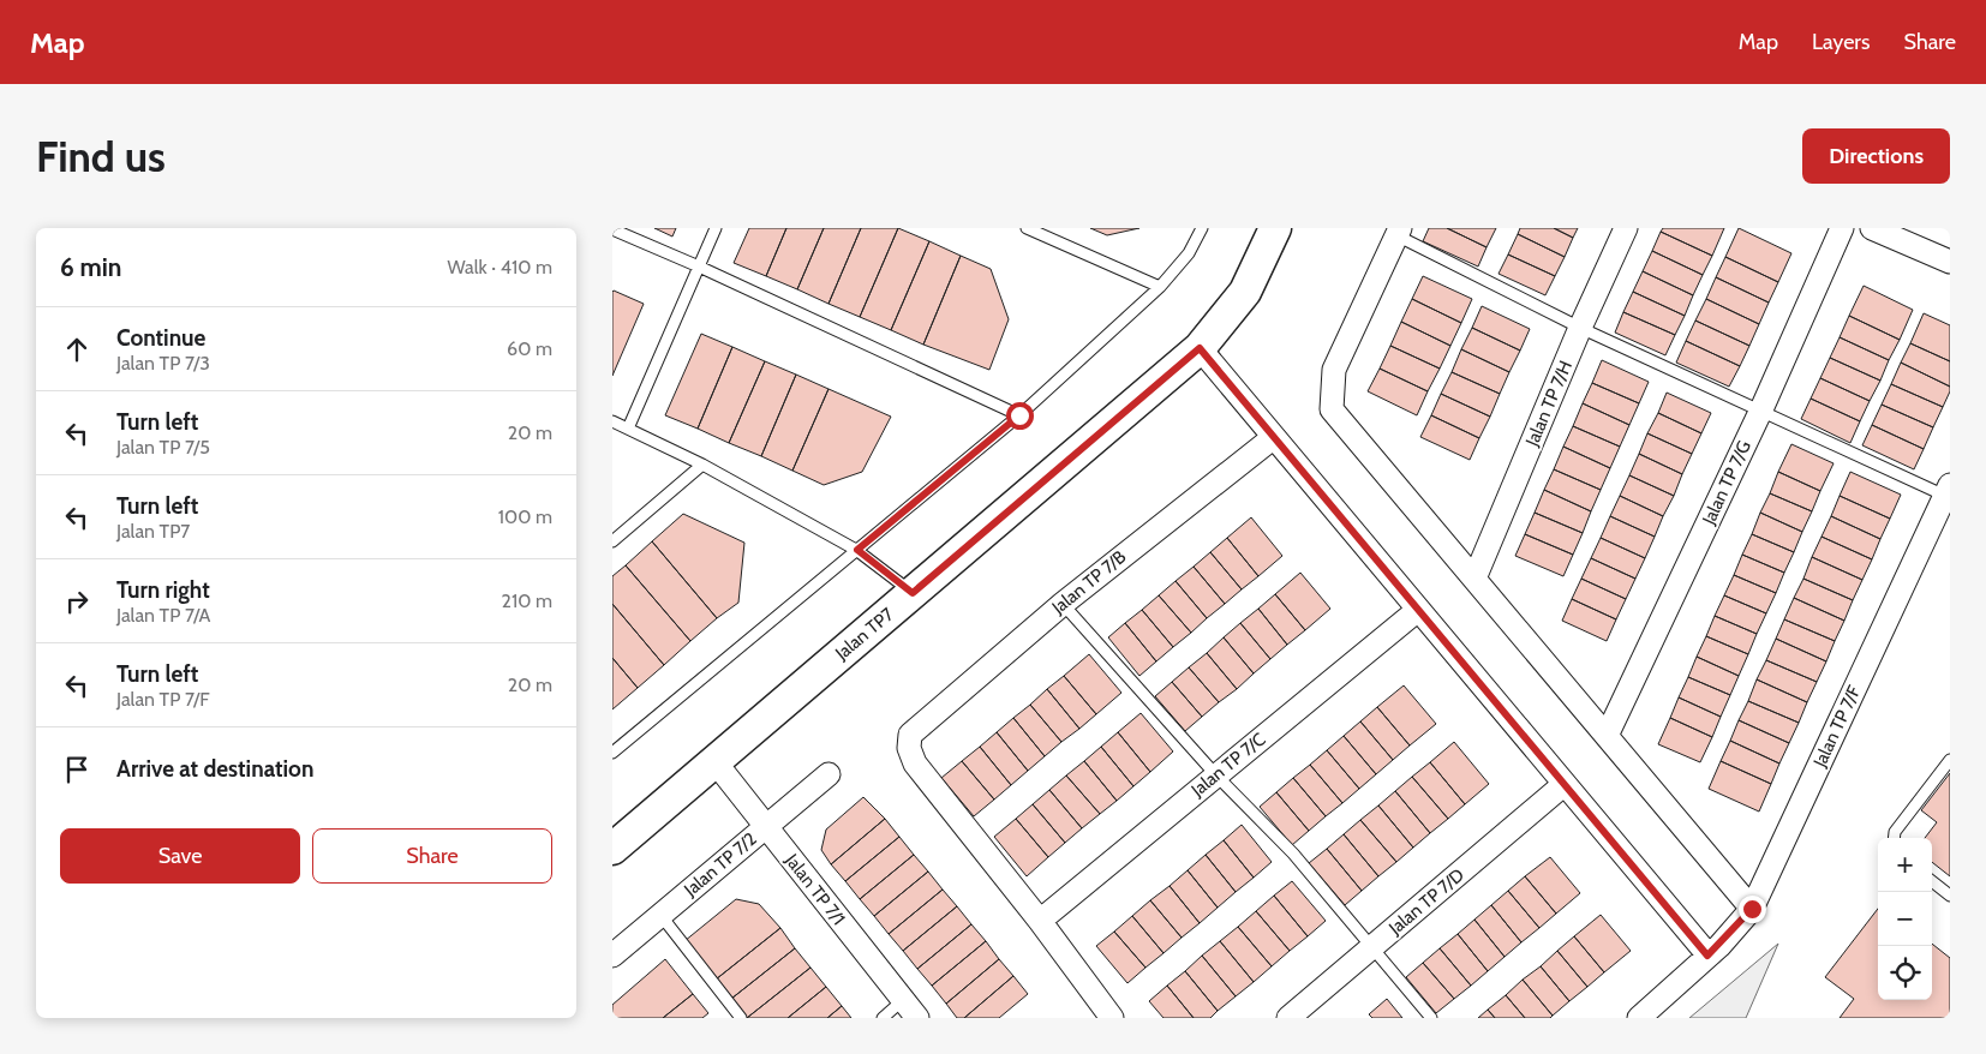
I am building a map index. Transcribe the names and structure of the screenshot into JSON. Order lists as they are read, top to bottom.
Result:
{
  "streets": {
    "street": [
      "Jalan TP 7/H",
      "Jalan TP 7/G",
      "Jalan TP 7/B",
      "Jalan TP7",
      "Jalan TP 7/F",
      "Jalan TP 7/C",
      "Jalan TP 7/2",
      "Jalan TP 7/1",
      "Jalan TP 7/D"
    ]
  },
  "crossings": [
    ["Jalan TP 7/B", "Jalan TP 7/C"],
    ["Jalan TP7", "Jalan TP 7/1"],
    ["Jalan TP 7/2", "Jalan TP 7/1"]
  ],
  "page": {
    "header": "Map",
    "nav": ["Map", "Layers", "Share"],
    "buttons": [
      "Directions",
      ["Save", "Share"]
    ],
    "title": "Find us",
    "heading": ["6 min", "Walk · 410 m"],
    "list": [
      ["Continue", "Jalan TP 7/3", "60 m"],
      ["Turn left", "Jalan TP 7/5", "20 m"],
      ["Turn left", "Jalan TP7", "100 m"],
      ["Turn right", "Jalan TP 7/A", "210 m"],
      ["Turn left", "Jalan TP 7/F", "20 m"],
      "Arrive at destination"
    ],
    "map_buttons": ["+", "−"]
  }
}
